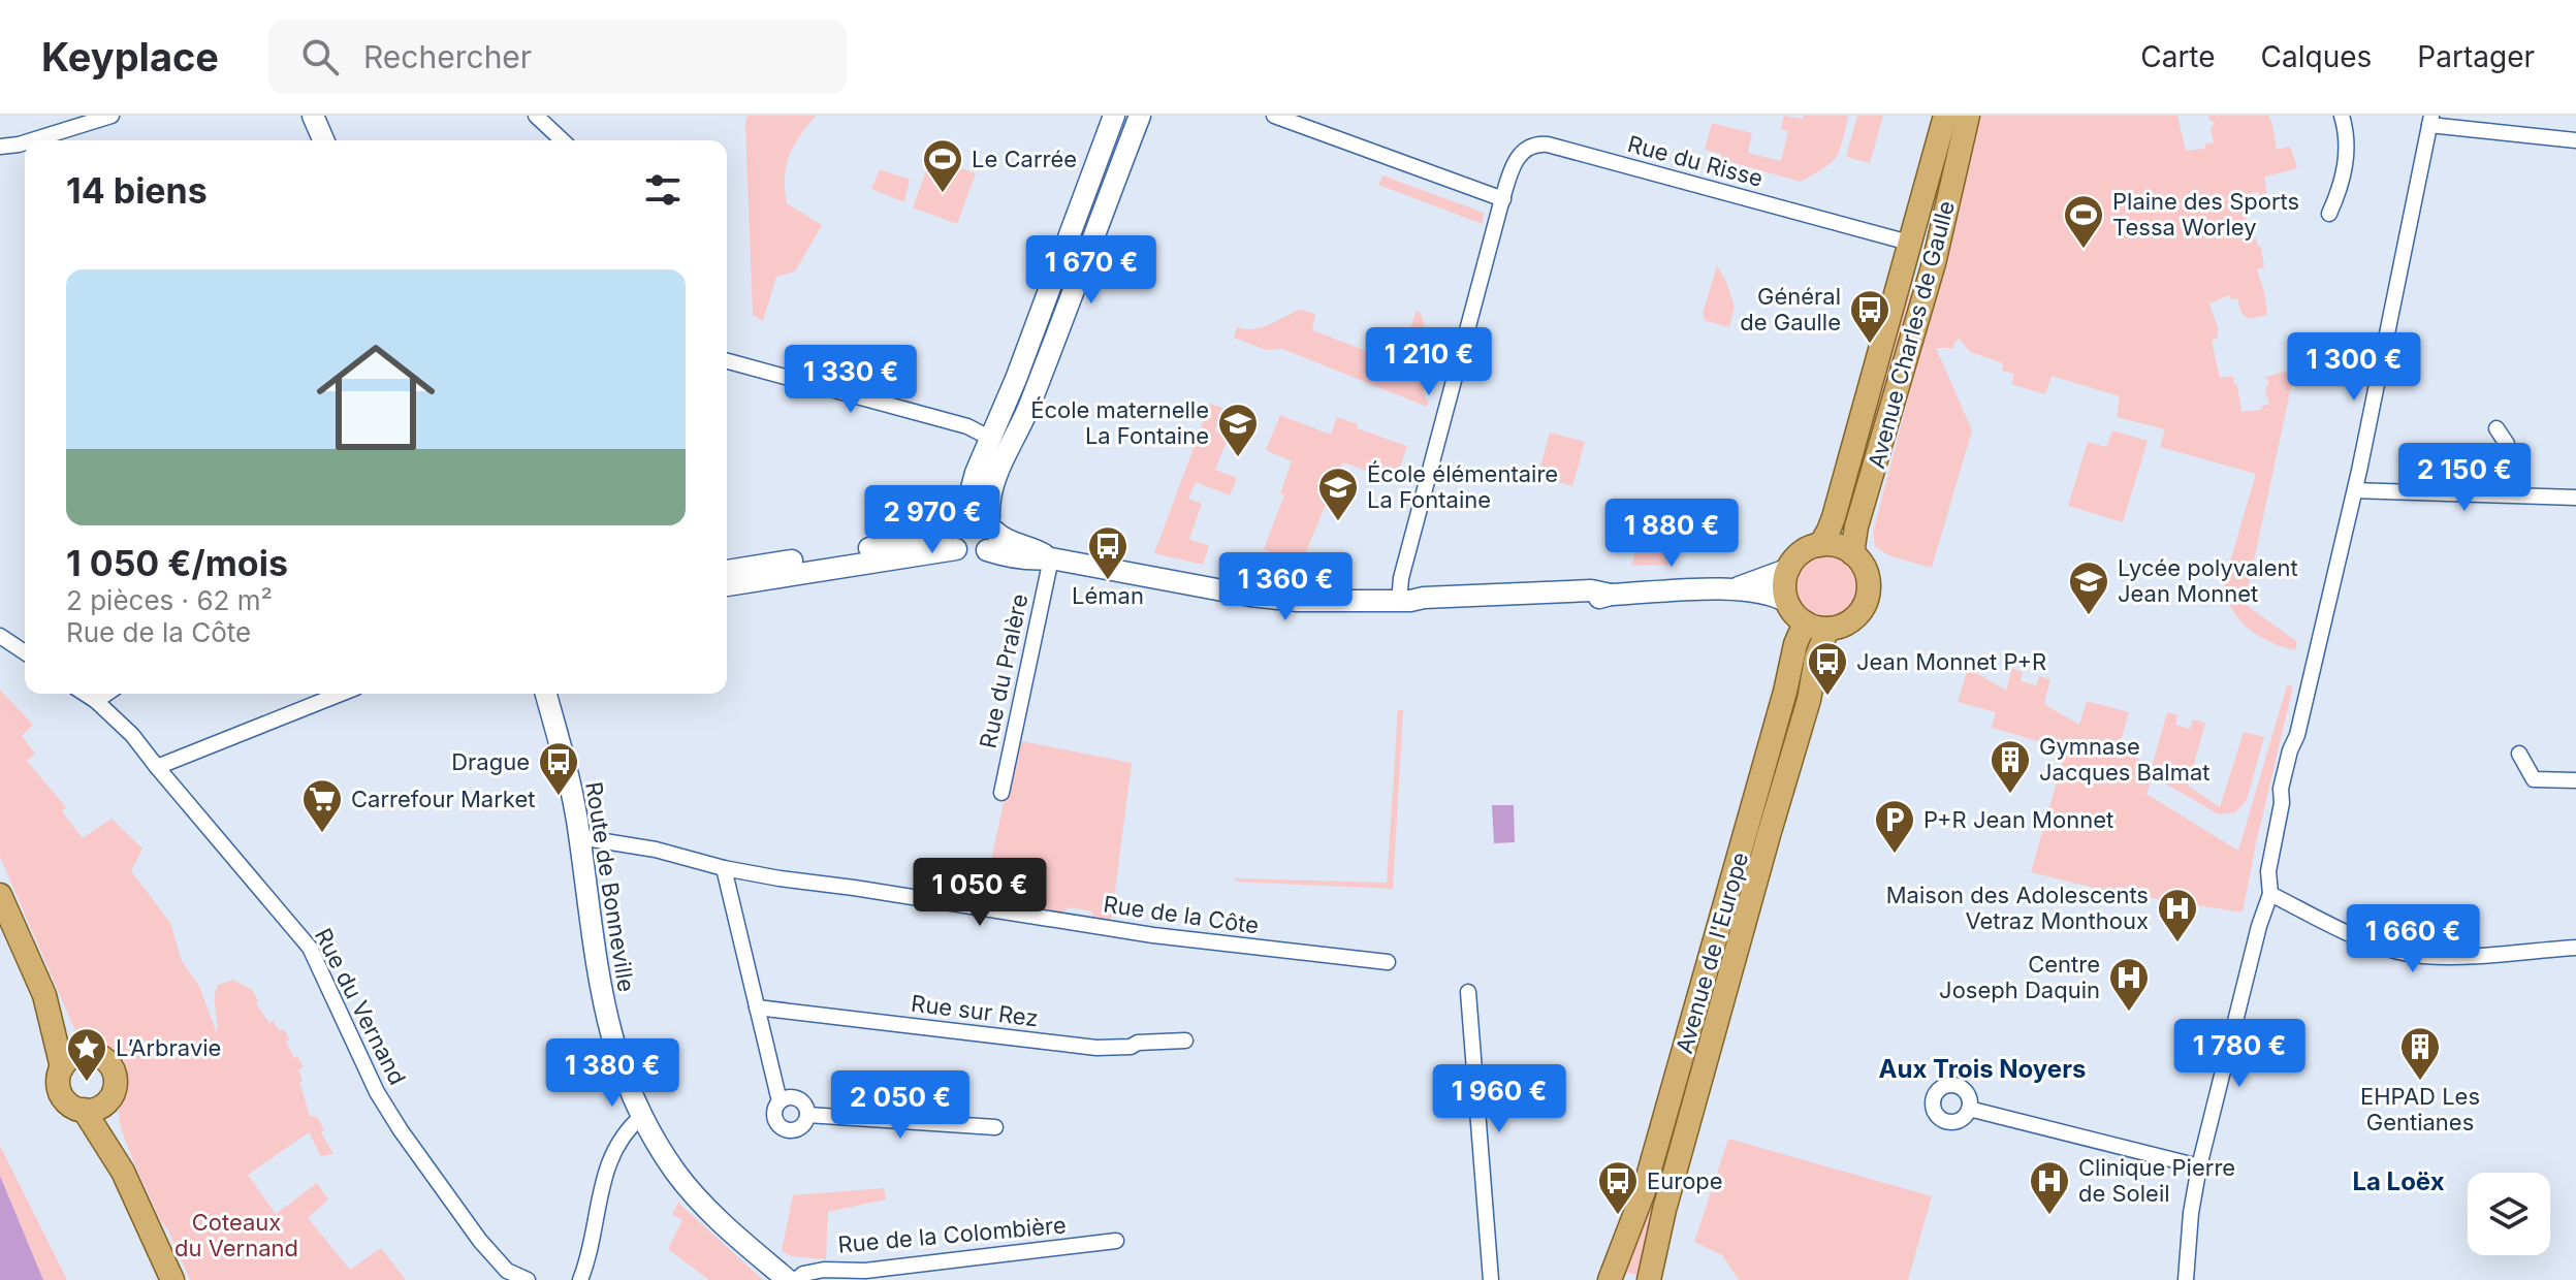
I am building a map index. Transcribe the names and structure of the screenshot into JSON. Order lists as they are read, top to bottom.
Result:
{
  "streets": {
    "main road": ["Avenue Charles de Gaulle", "Avenue de l'Europe"],
    "street": [
      "Rue du Risse",
      "Rue du Pralère",
      "Route de Bonneville",
      "Rue de la Côte",
      "Rue du Vernand",
      "Rue sur Rez",
      "Rue de la Colombière"
    ]
  },
  "crossings": [
    ["Rue du Risse", "Avenue Charles de Gaulle"],
    ["Avenue Charles de Gaulle", "Avenue de l'Europe"],
    ["Route de Bonneville", "Rue de la Côte"]
  ],
  "districts": ["Aux Trois Noyers", "La Loëx"],
  "parks": ["Coteaux du Vernand"],
  "places": {
    "sports": ["Le Carrée", "Plaine des Sports Tessa Worley"],
    "bus stop": [
      "Général de Gaulle",
      "Léman",
      "Jean Monnet P+R",
      "Drague",
      "Europe"
    ],
    "school or university": ["École maternelle La Fontaine", "École élémentaire La Fontaine", "Lycée polyvalent Jean Monnet"],
    "building": ["Gymnase Jacques Balmat", "EHPAD Les Gentianes"],
    "supermarket": ["Carrefour Market"],
    "parking": ["P+R Jean Monnet"],
    "hospital": ["Maison des Adolescents Vetraz Monthoux", "Centre Joseph Daquin", "Clinique Pierre de Soleil"],
    "place": ["L’Arbravie"]
  },
  "page": {
    "header": "Keyplace",
    "search": "Rechercher",
    "nav": ["Carte", "Calques", "Partager"],
    "heading": "14 biens",
    "price": [
      "1 670 €",
      "1 210 €",
      "1 300 €",
      "1 330 €",
      "2 150 €",
      "2 970 €",
      "1 880 €",
      "1 360 €",
      "1 050 €",
      "1 660 €",
      "1 780 €",
      "1 380 €",
      "1 960 €",
      "2 050 €"
    ],
    "list": [
      {
        "name": "1 050 €/mois",
        "note": "2 pièces · 62 m² · Rue de la Côte"
      }
    ]
  }
}
